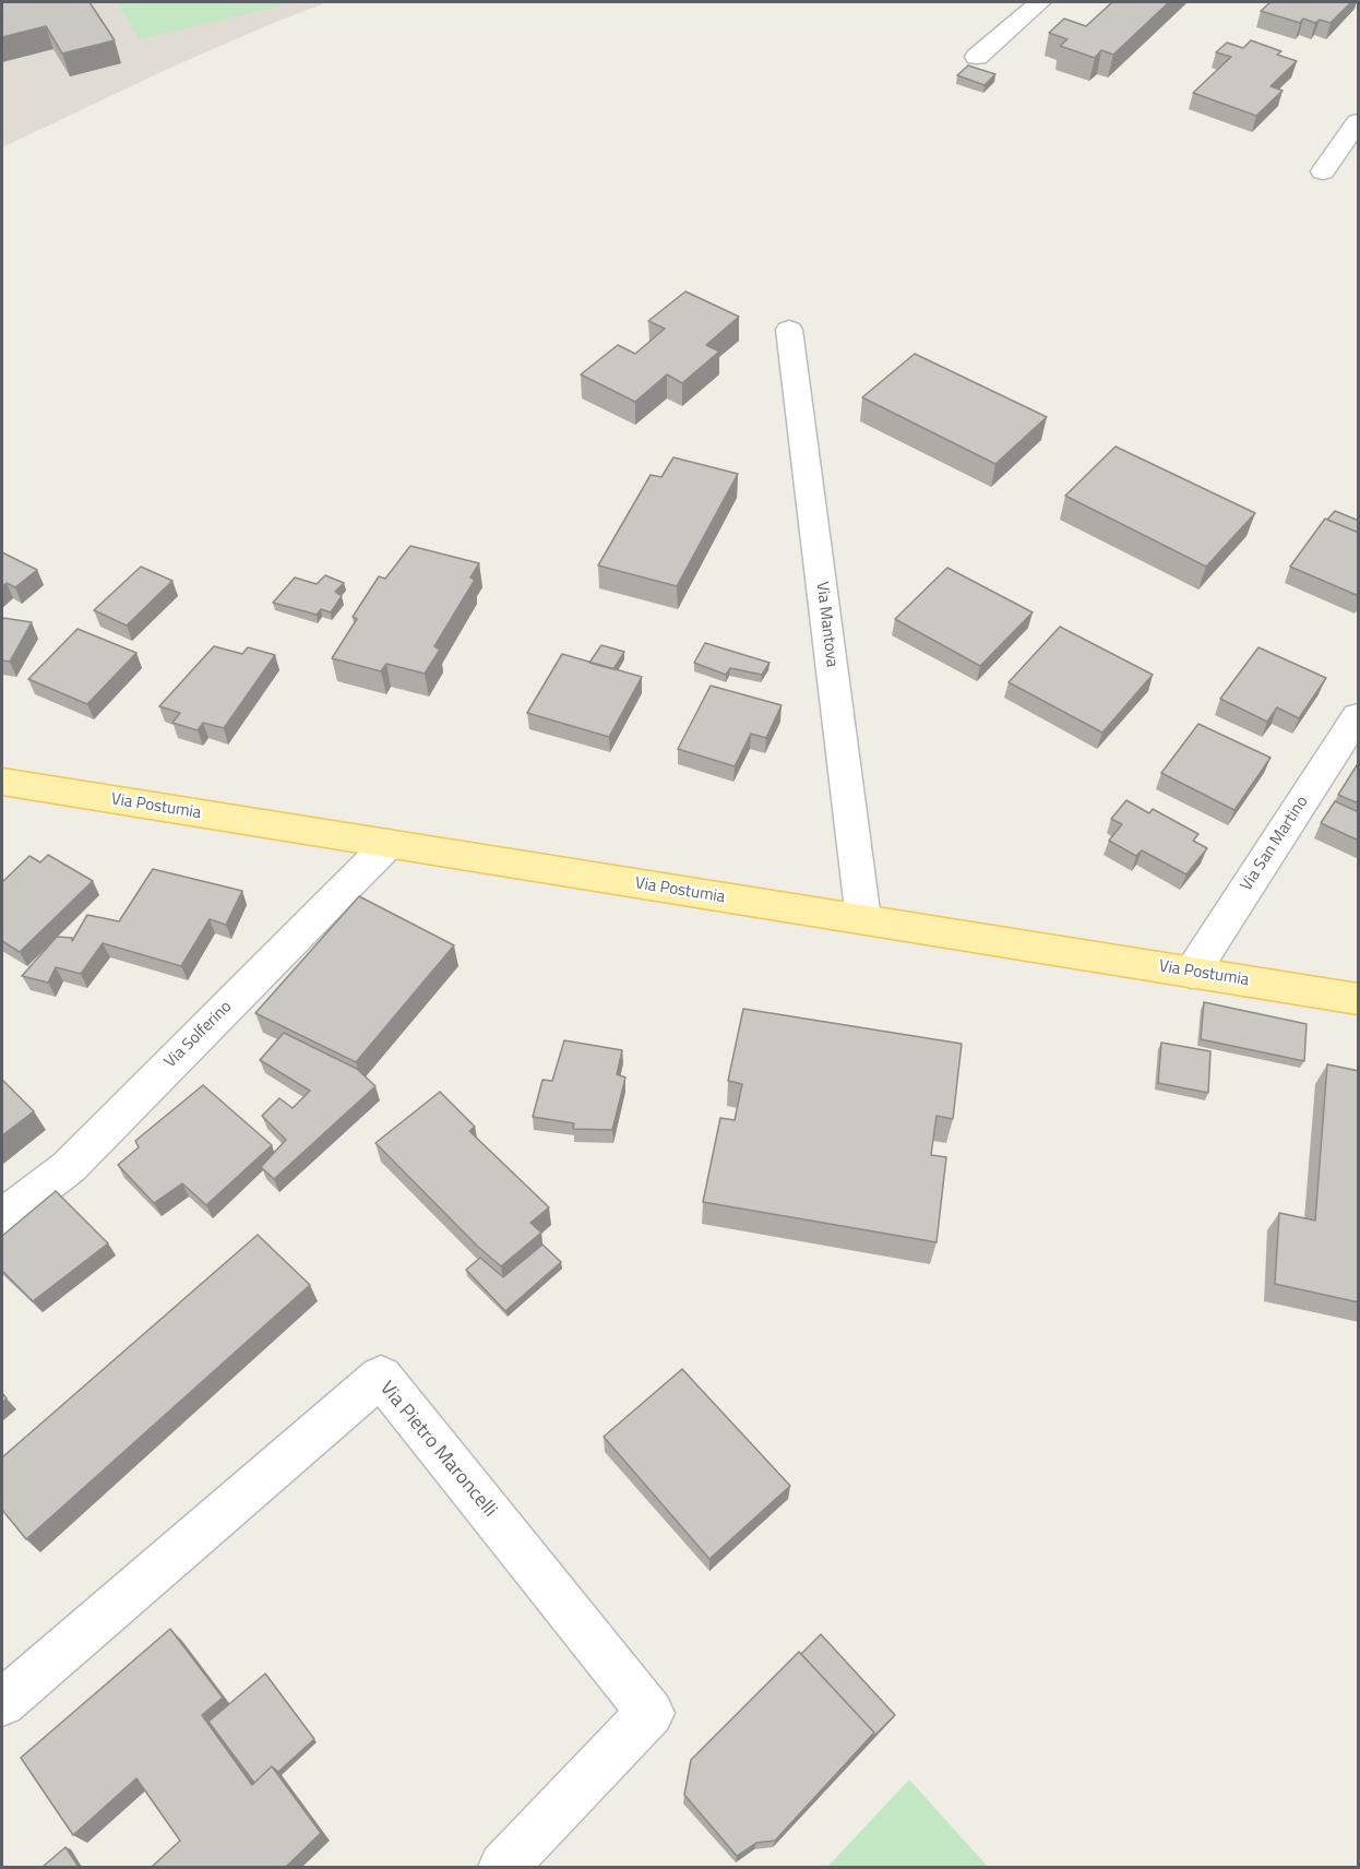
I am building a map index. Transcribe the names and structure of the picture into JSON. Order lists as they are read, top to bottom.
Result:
{
  "streets": {
    "main road": ["Via Postumia"],
    "street": [
      "Via Mantova",
      "Via San Martino",
      "Via Solferino",
      "Via Pietro Maroncelli"
    ]
  },
  "crossings": [
    ["Via Mantova", "Via Postumia"],
    ["Via Postumia", "Via San Martino"],
    ["Via Postumia", "Via Solferino"]
  ]
}
